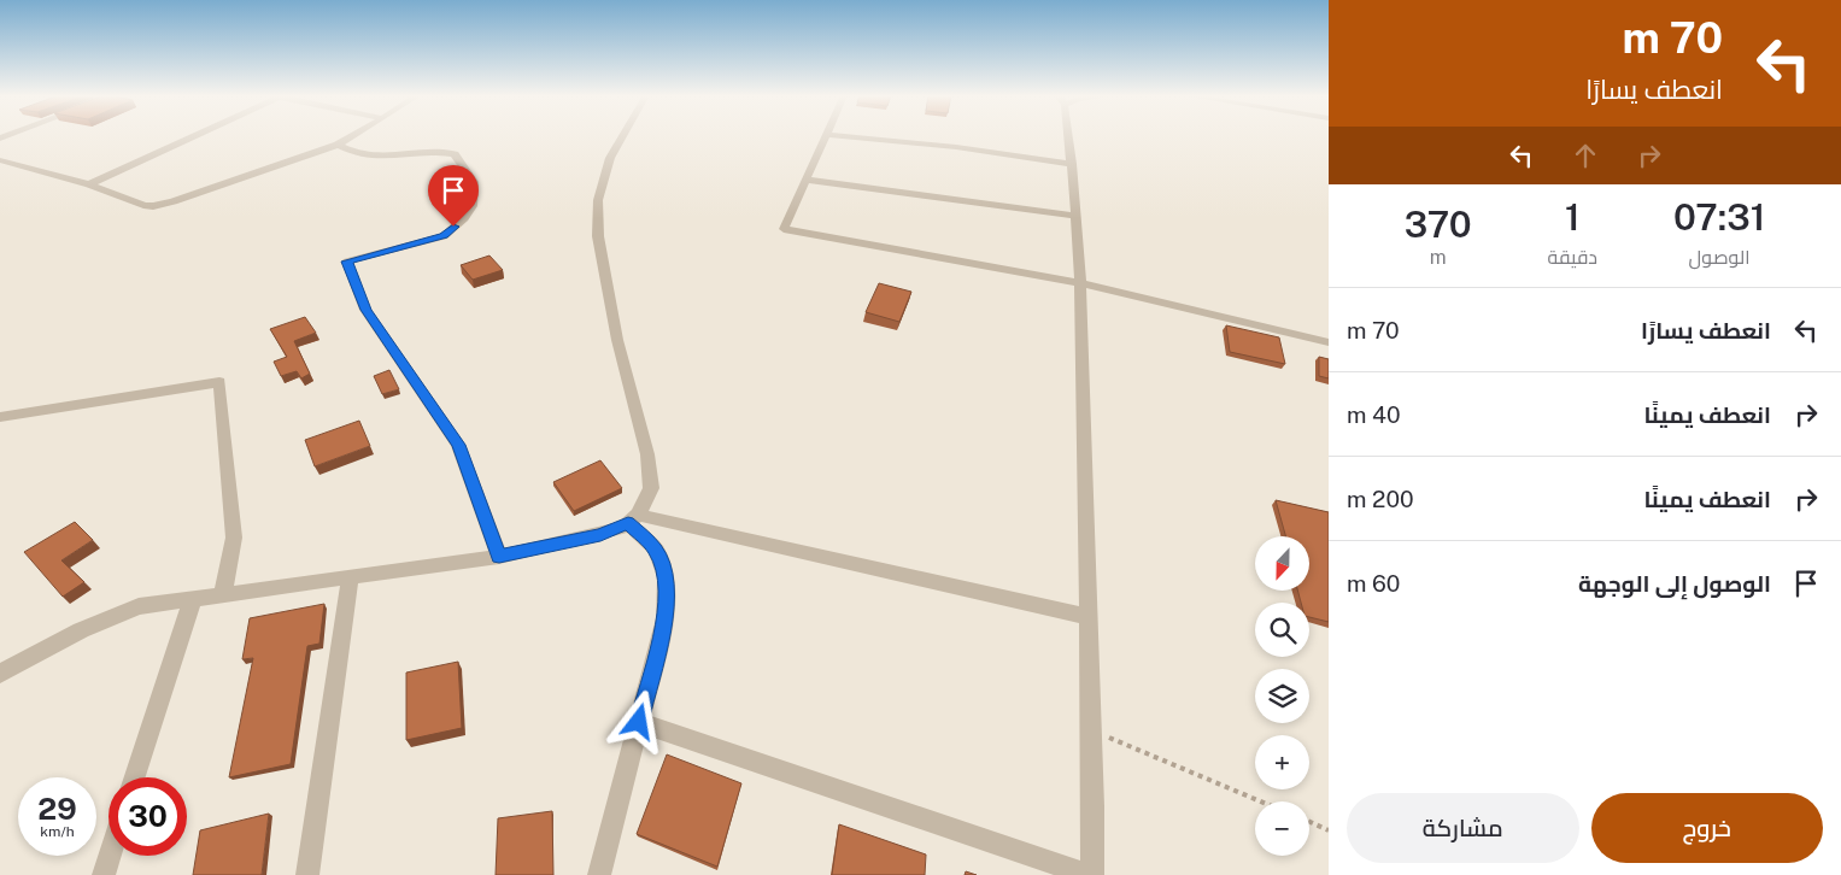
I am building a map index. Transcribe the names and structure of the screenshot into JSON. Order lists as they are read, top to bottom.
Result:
{
  "north": "bottom",
  "page": {
    "turn": ["70 m", "انعطف يسارًا"],
    "eta": [
      "07:31",
      "الوصول",
      "1",
      "دقيقة",
      "370",
      "m"
    ],
    "list": [
      {
        "name": "انعطف يسارًا",
        "value": "70 m"
      },
      {
        "name": "انعطف يمينًا",
        "value": "40 m"
      },
      {
        "name": "انعطف يمينًا",
        "value": "200 m"
      },
      {
        "name": "الوصول إلى الوجهة",
        "value": "60 m"
      }
    ],
    "map_buttons": ["+", "−"],
    "speed": "29 km/h",
    "limit": "30",
    "buttons": ["خروج", "مشاركة"]
  }
}
